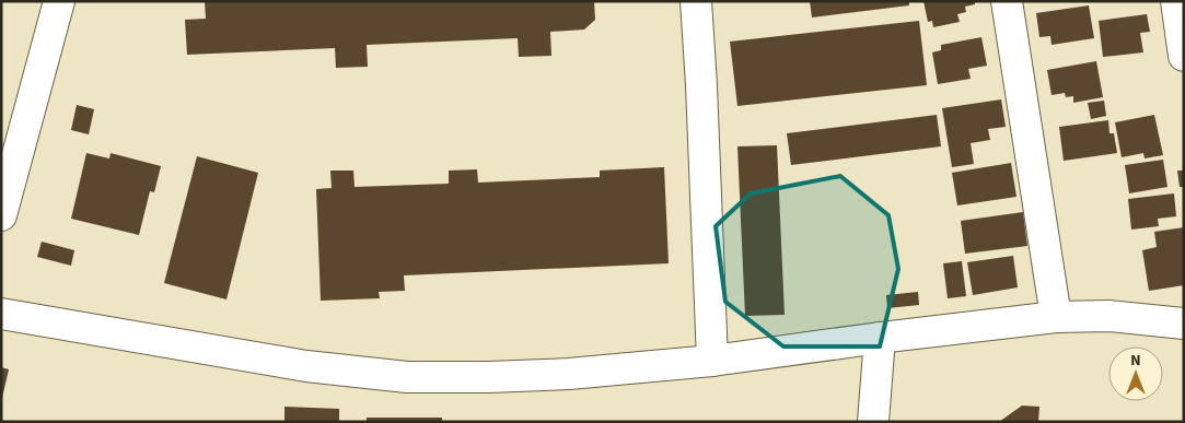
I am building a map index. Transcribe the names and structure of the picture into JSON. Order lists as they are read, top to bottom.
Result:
{
  "north": "top"
}
